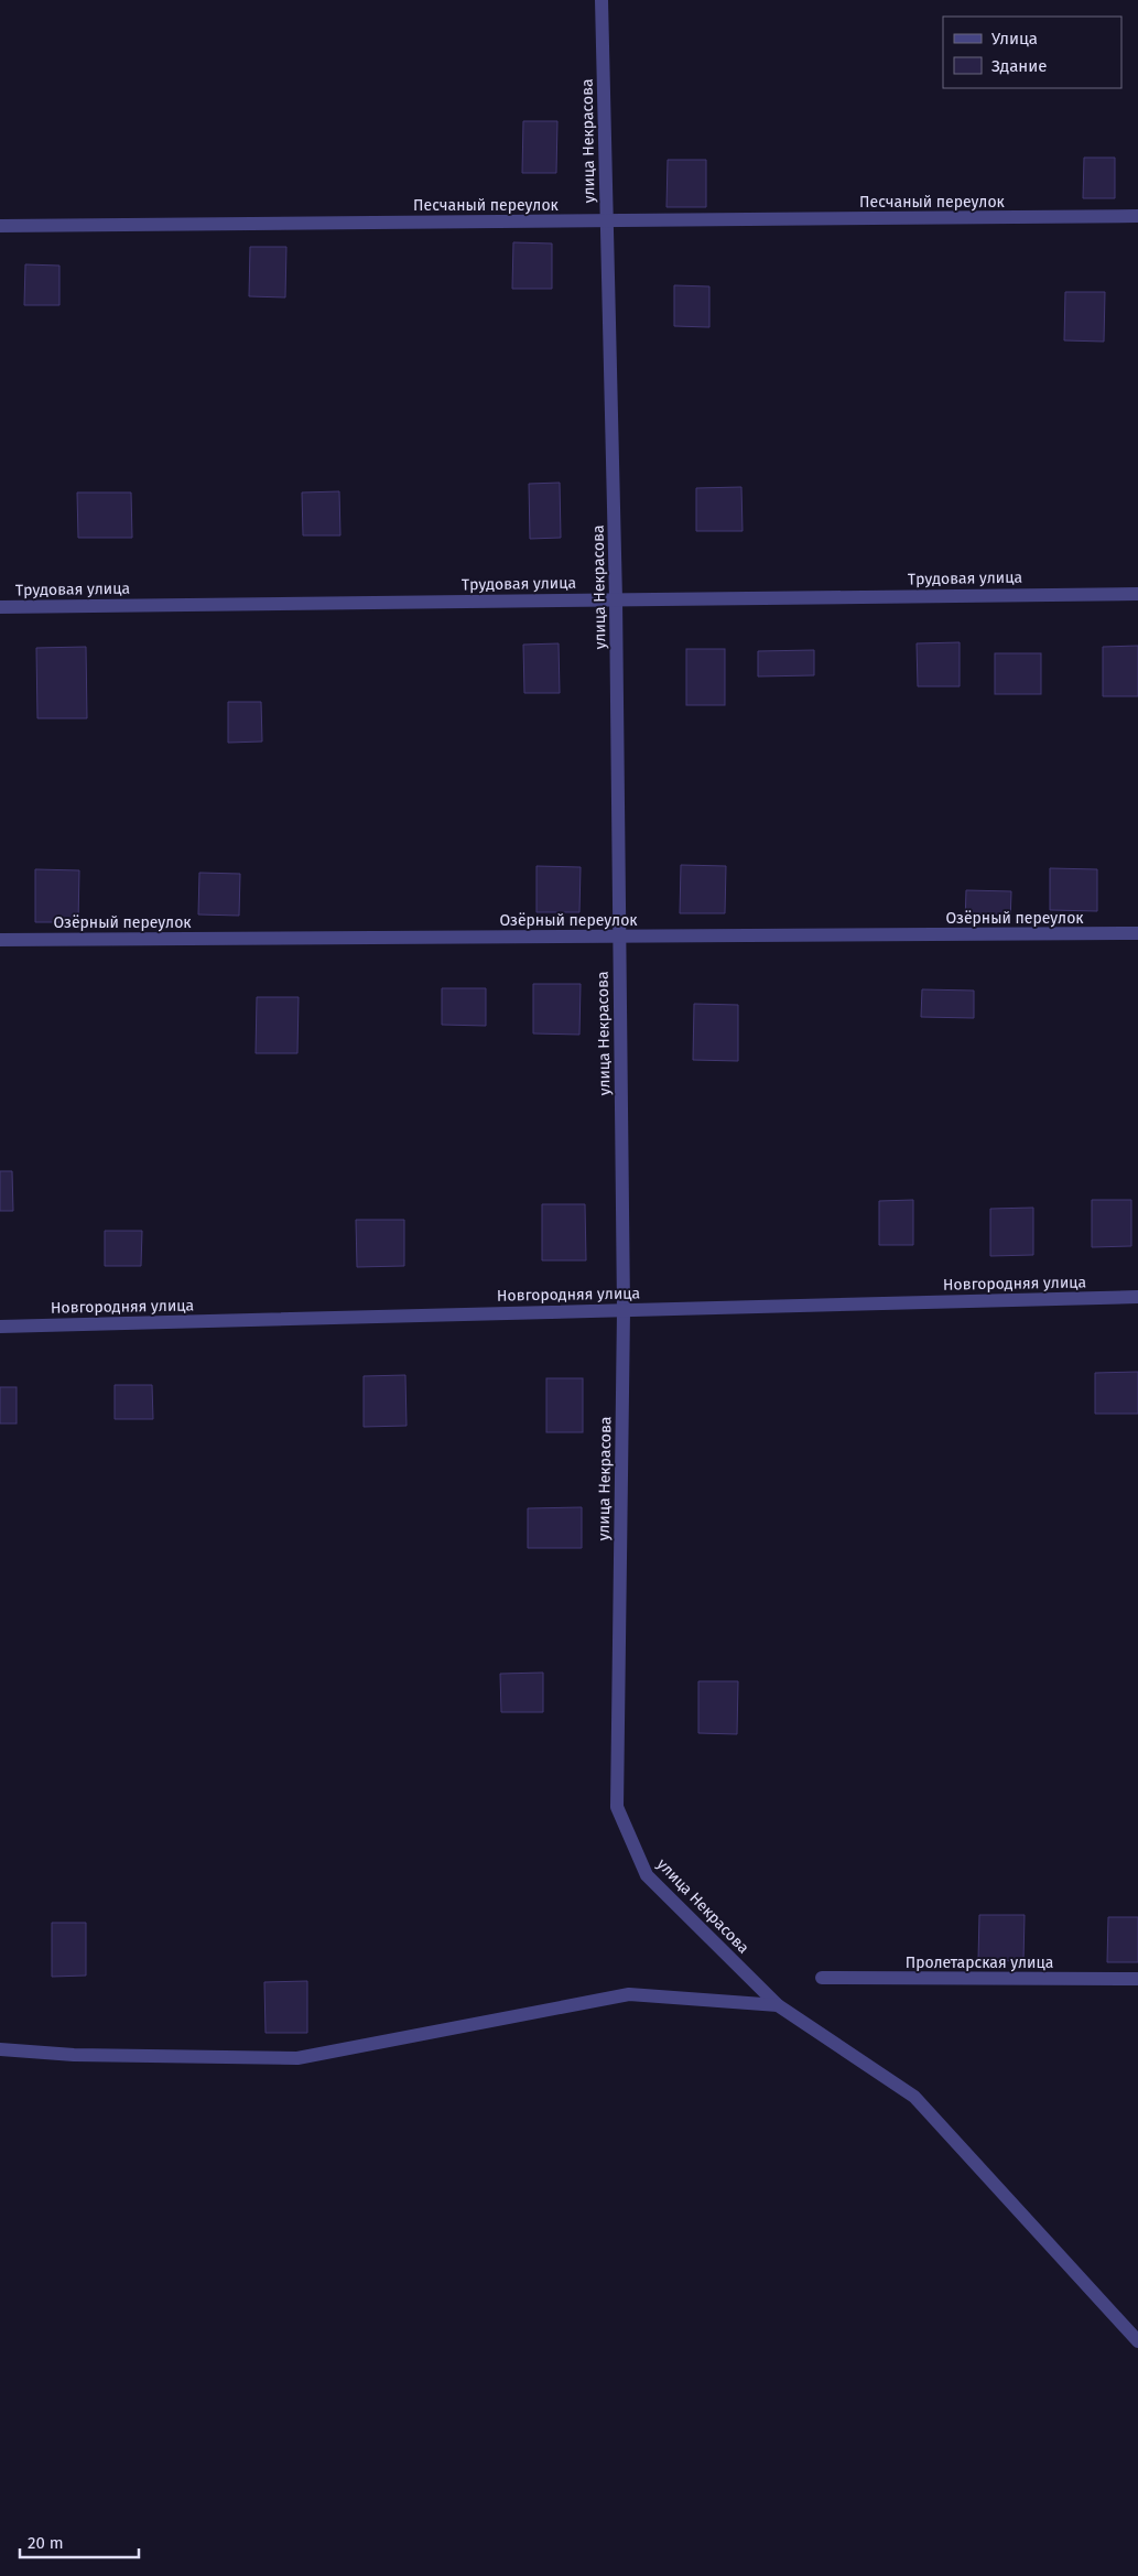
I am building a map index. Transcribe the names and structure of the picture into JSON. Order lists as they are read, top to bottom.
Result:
{
  "streets": {
    "street": [
      "улица Некрасова",
      "Песчаный переулок",
      "Трудовая улица",
      "Озёрный переулок",
      "Новгородняя улица",
      "Пролетарская улица"
    ]
  },
  "crossings": [
    ["улица Некрасова", "Песчаный переулок"],
    ["улица Некрасова", "Трудовая улица"],
    ["улица Некрасова", "Озёрный переулок"],
    ["улица Некрасова", "Новгородняя улица"]
  ],
  "legend": ["Улица", "Здание"],
  "scale_bar": "20 m"
}
